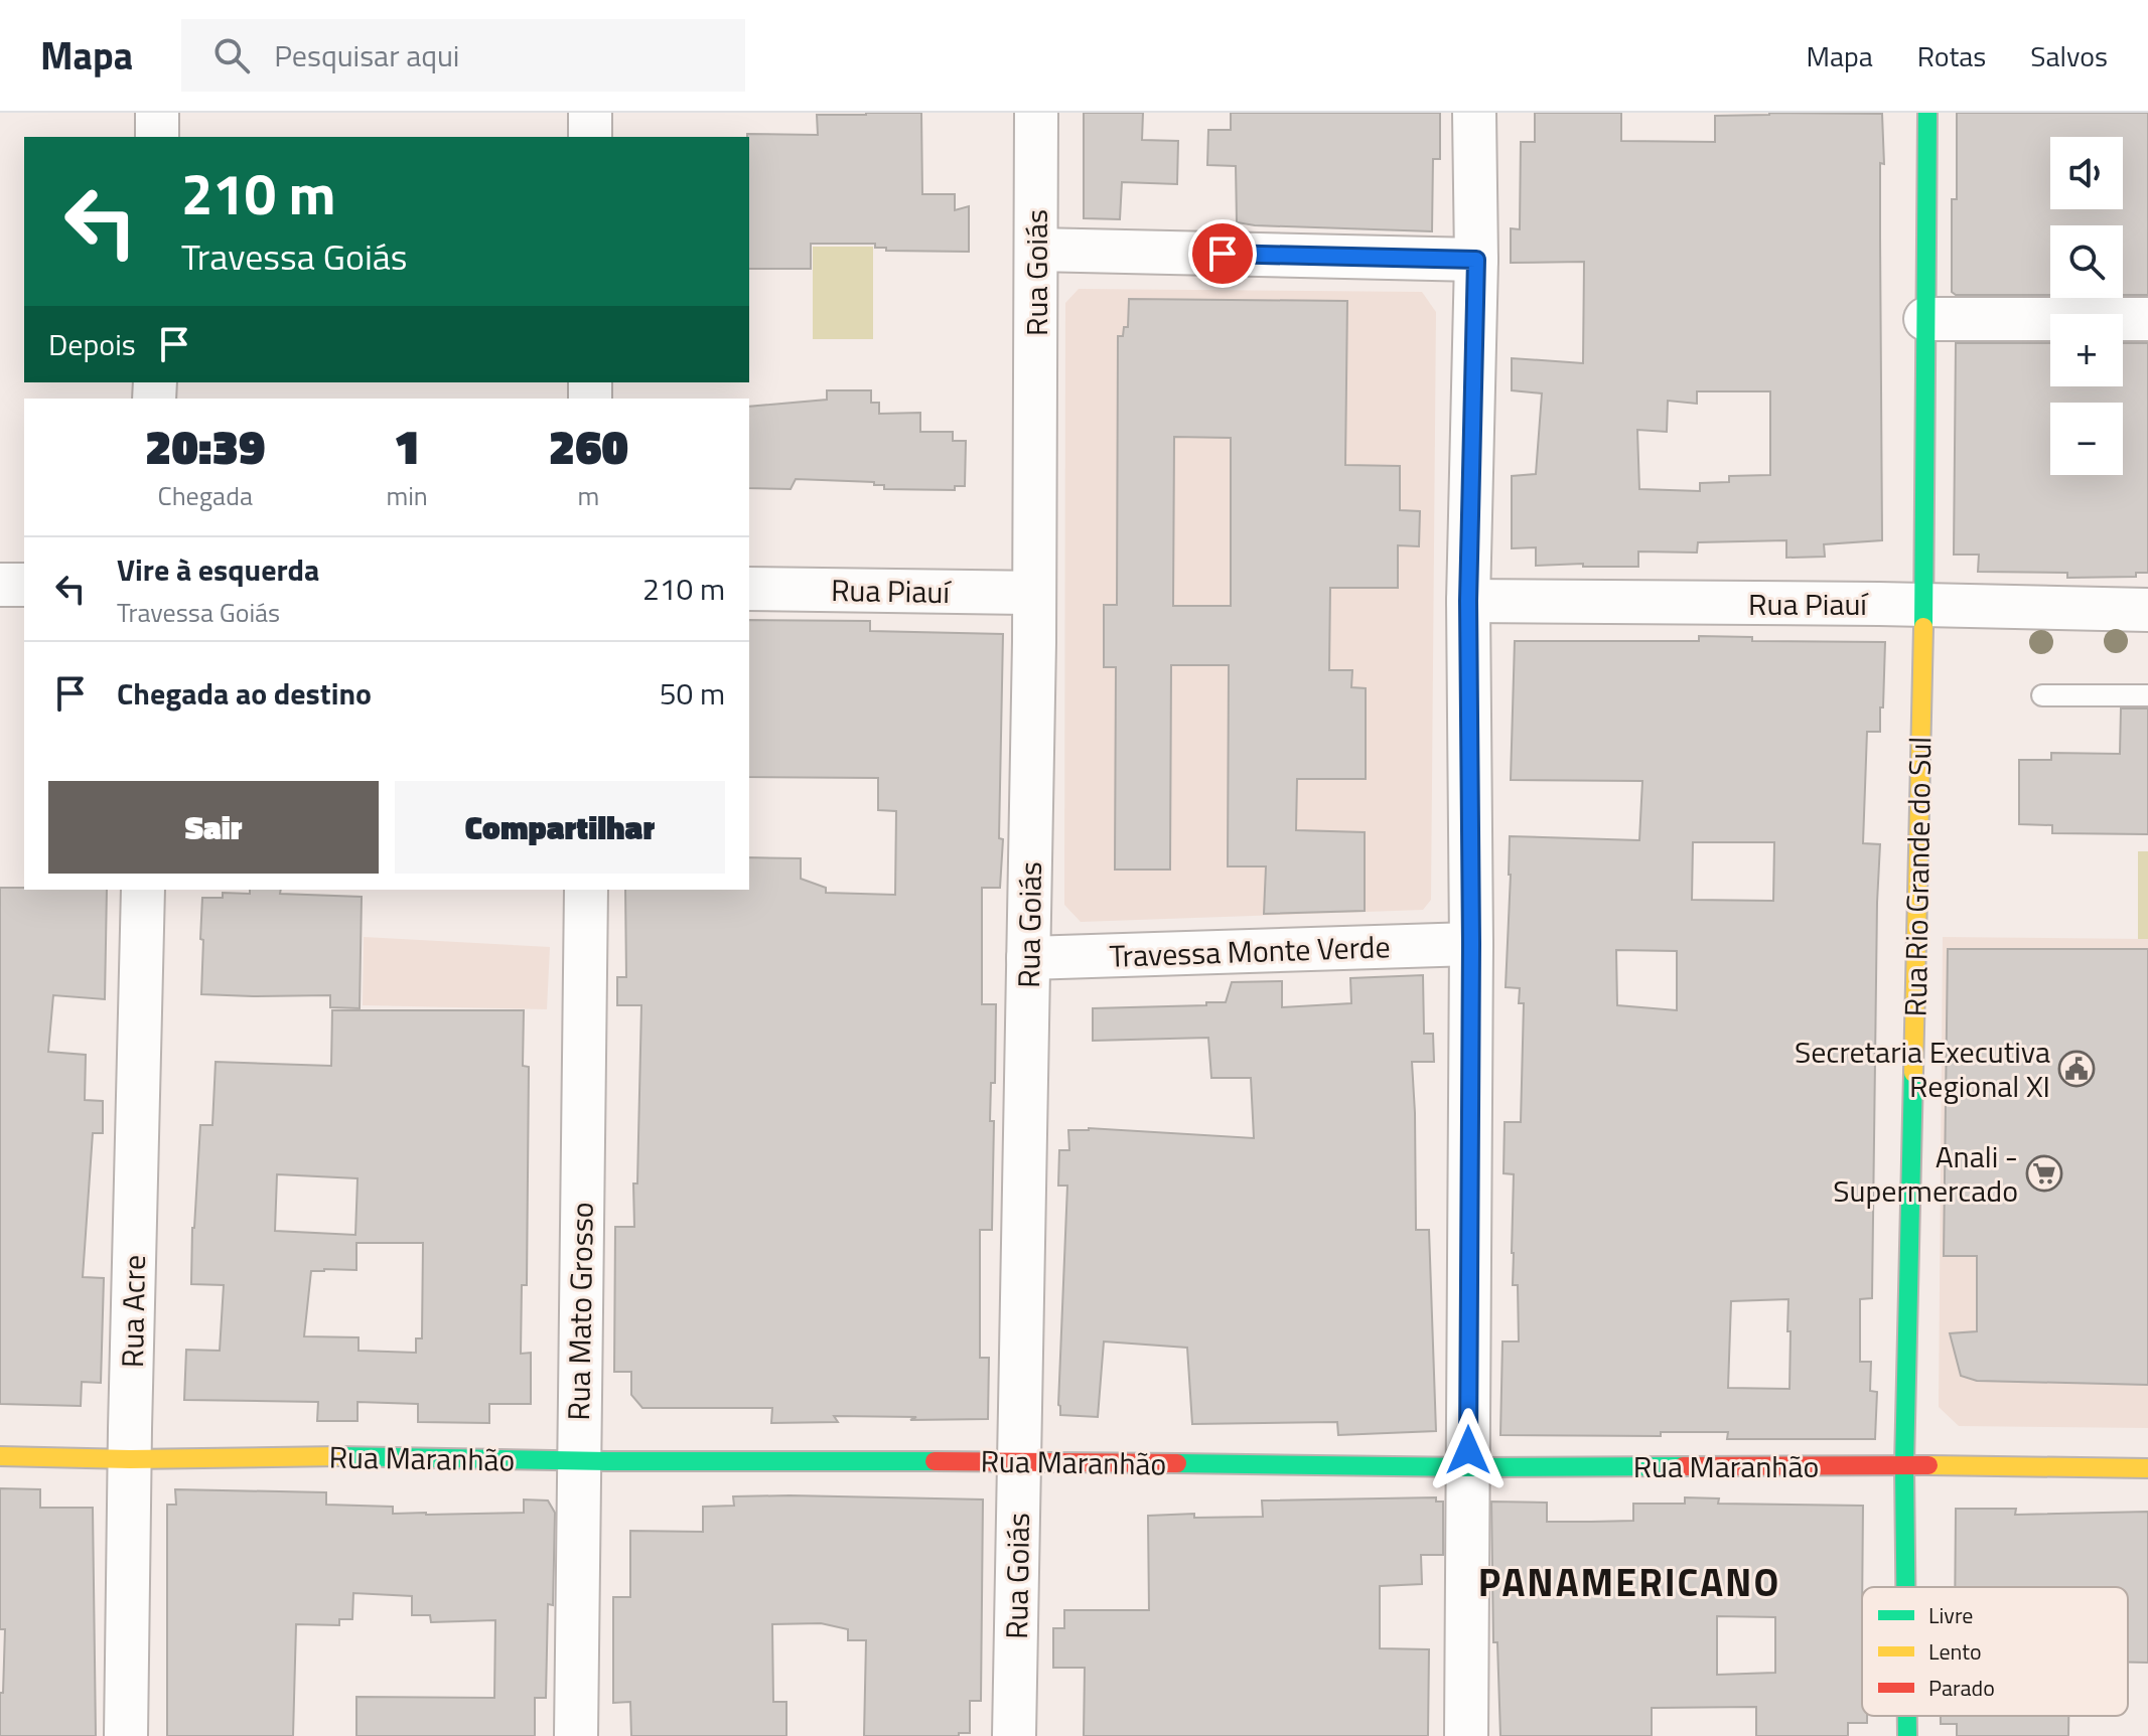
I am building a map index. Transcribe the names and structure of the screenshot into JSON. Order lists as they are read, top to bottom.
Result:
{
  "streets": {
    "street": [
      "Rua Goiás",
      "Rua Piauí",
      "Rua Rio Grande do Sul",
      "Travessa Monte Verde",
      "Rua Acre",
      "Rua Mato Grosso",
      "Rua Maranhão"
    ]
  },
  "crossings": [
    ["Rua Goiás", "Rua Piauí"],
    ["Rua Goiás", "Travessa Monte Verde"],
    ["Rua Goiás", "Rua Maranhão"],
    ["Rua Piauí", "Rua Rio Grande do Sul"],
    ["Rua Rio Grande do Sul", "Rua Maranhão"],
    ["Rua Acre", "Rua Maranhão"],
    ["Rua Mato Grosso", "Rua Maranhão"]
  ],
  "districts": ["PANAMERICANO"],
  "places": {
    "public building": ["Secretaria Executiva Regional XI"],
    "supermarket": ["Anali - Supermercado"]
  },
  "legend": ["Livre", "Lento", "Parado"],
  "page": {
    "header": "Mapa",
    "search": "Pesquisar aqui",
    "nav": ["Mapa", "Rotas", "Salvos"],
    "map_buttons": ["+", "−"],
    "turn": ["210 m", "Travessa Goiás"],
    "then": "Depois",
    "eta": [
      "20:39",
      "Chegada",
      "1",
      "min",
      "260",
      "m"
    ],
    "list": [
      {
        "name": "Vire à esquerda",
        "note": "Travessa Goiás",
        "value": "210 m"
      },
      {
        "name": "Chegada ao destino",
        "value": "50 m"
      }
    ],
    "buttons": ["Sair", "Compartilhar"]
  }
}
